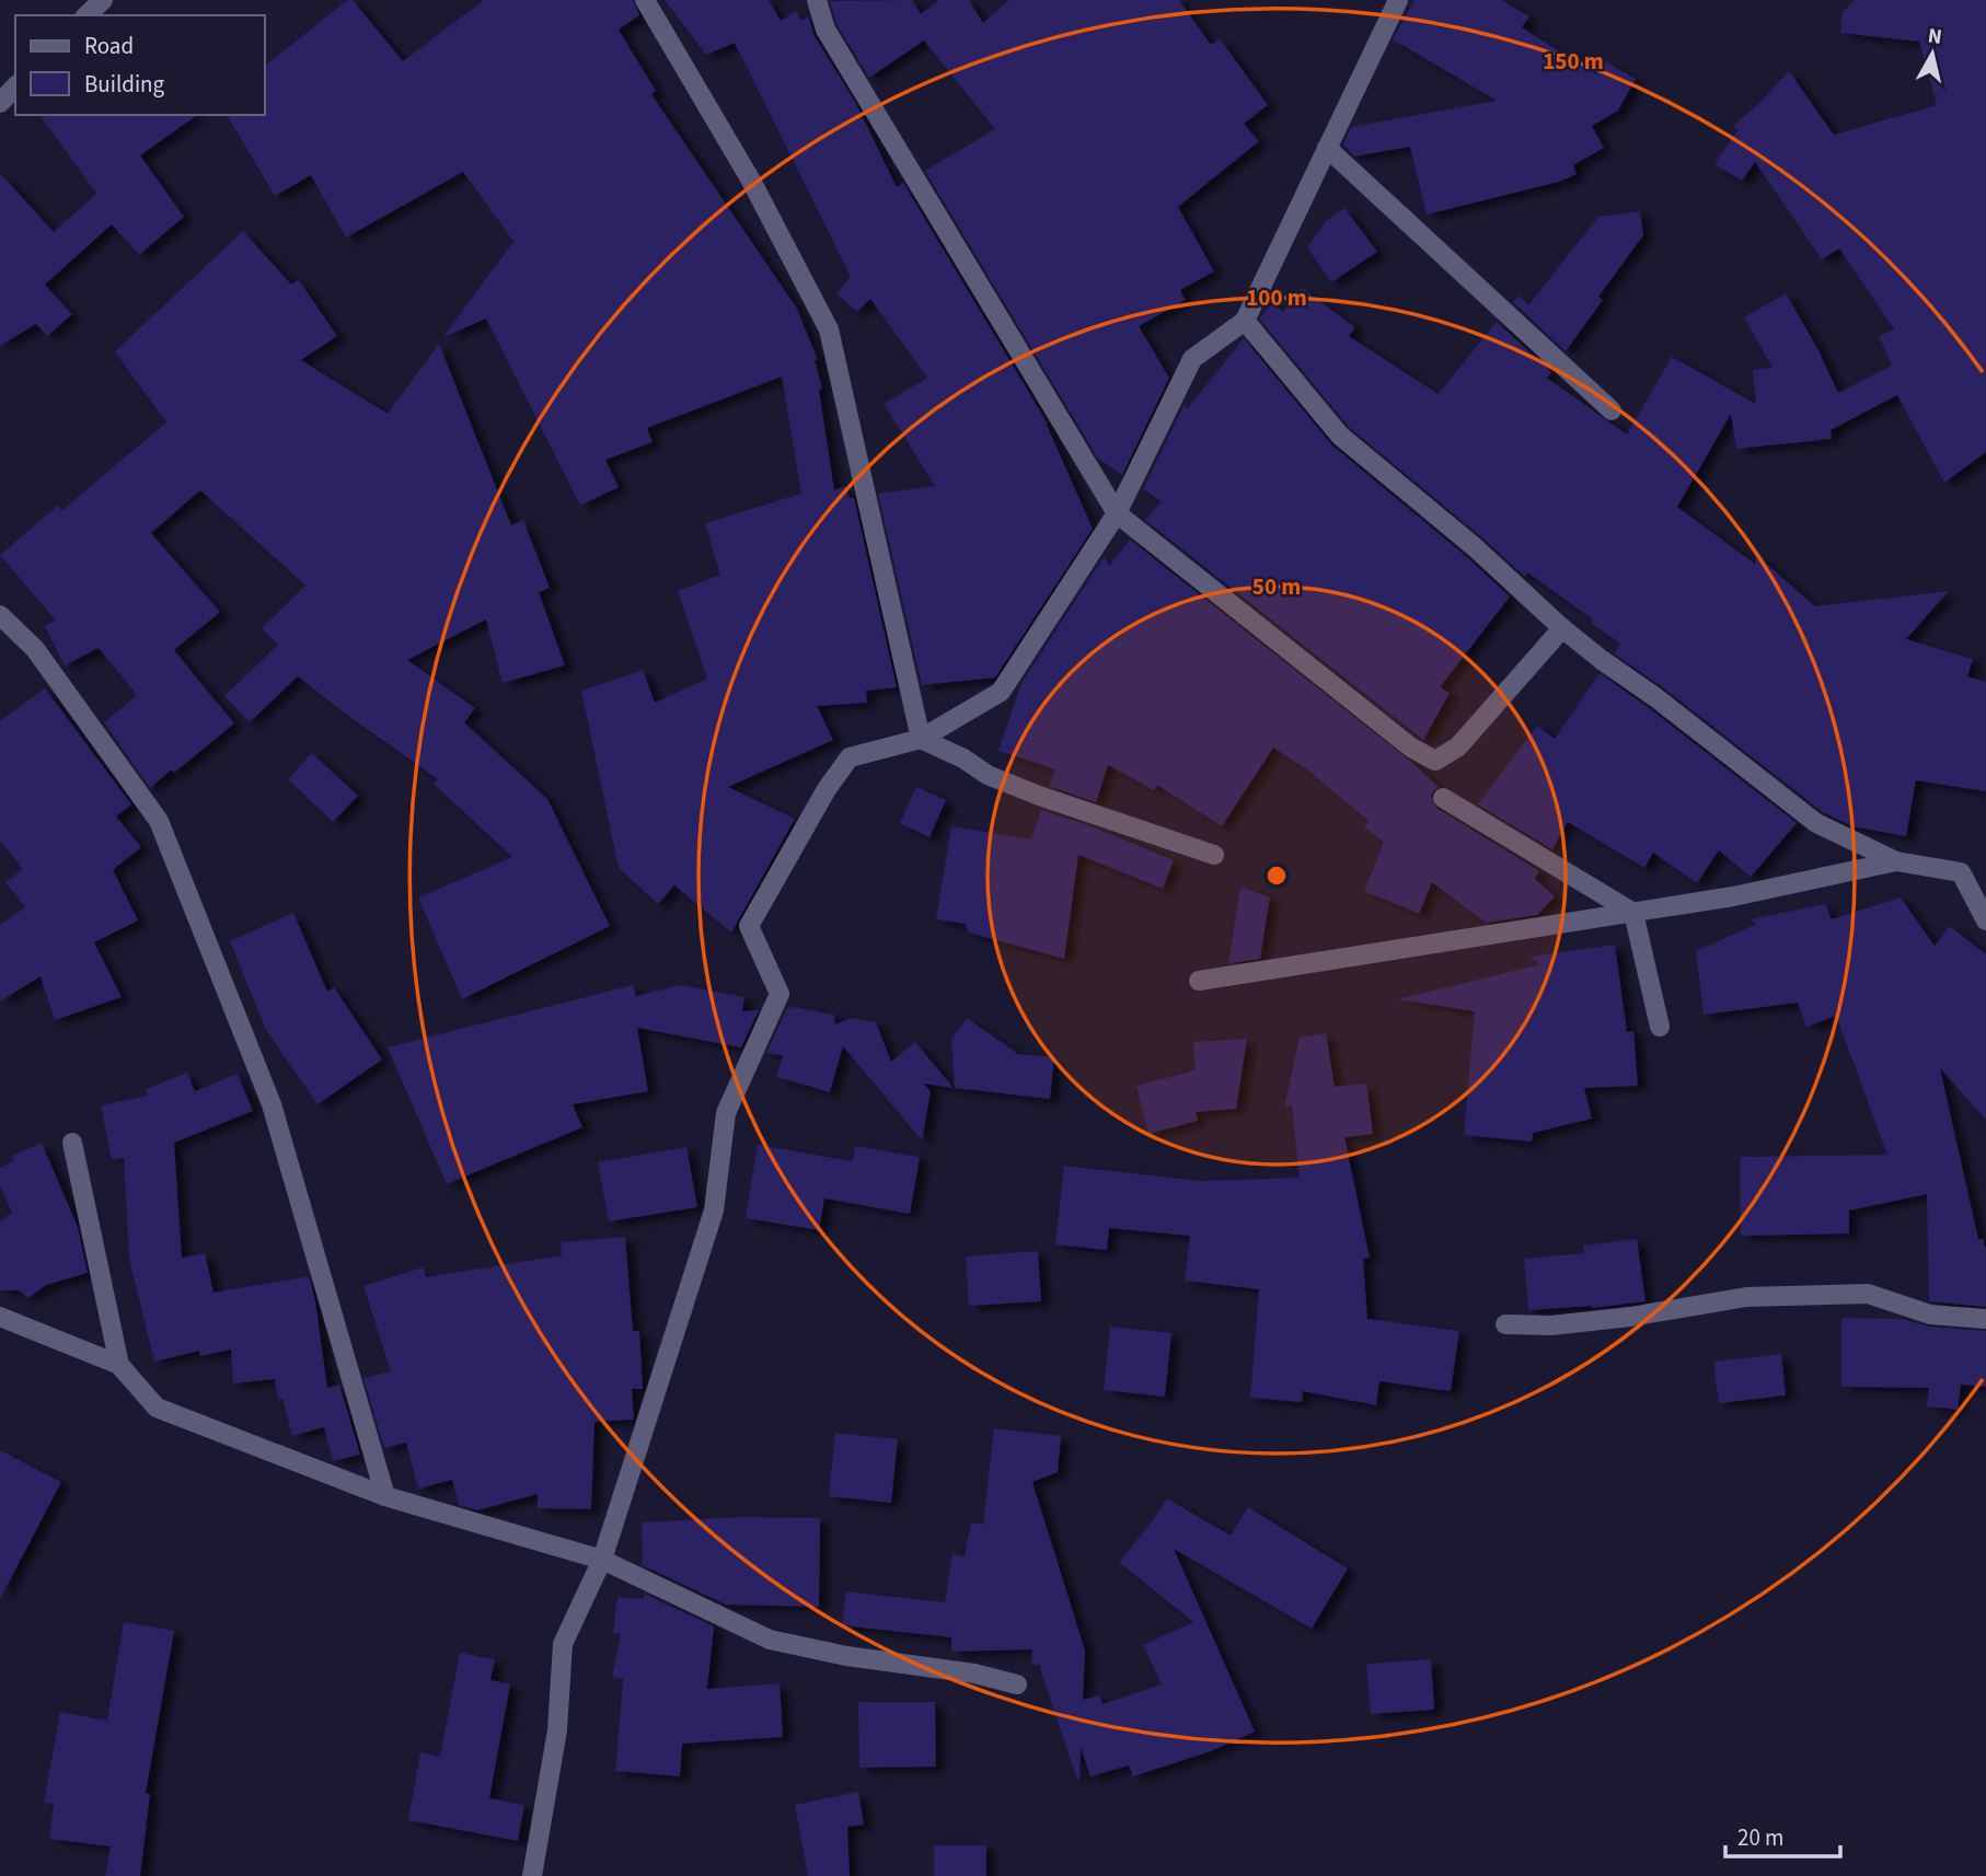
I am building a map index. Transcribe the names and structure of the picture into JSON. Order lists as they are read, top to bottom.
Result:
{
  "legend": ["Road", "Building"],
  "scale_bar": "20 m",
  "north": "top",
  "rings": ["150 m", "100 m", "50 m"]
}
